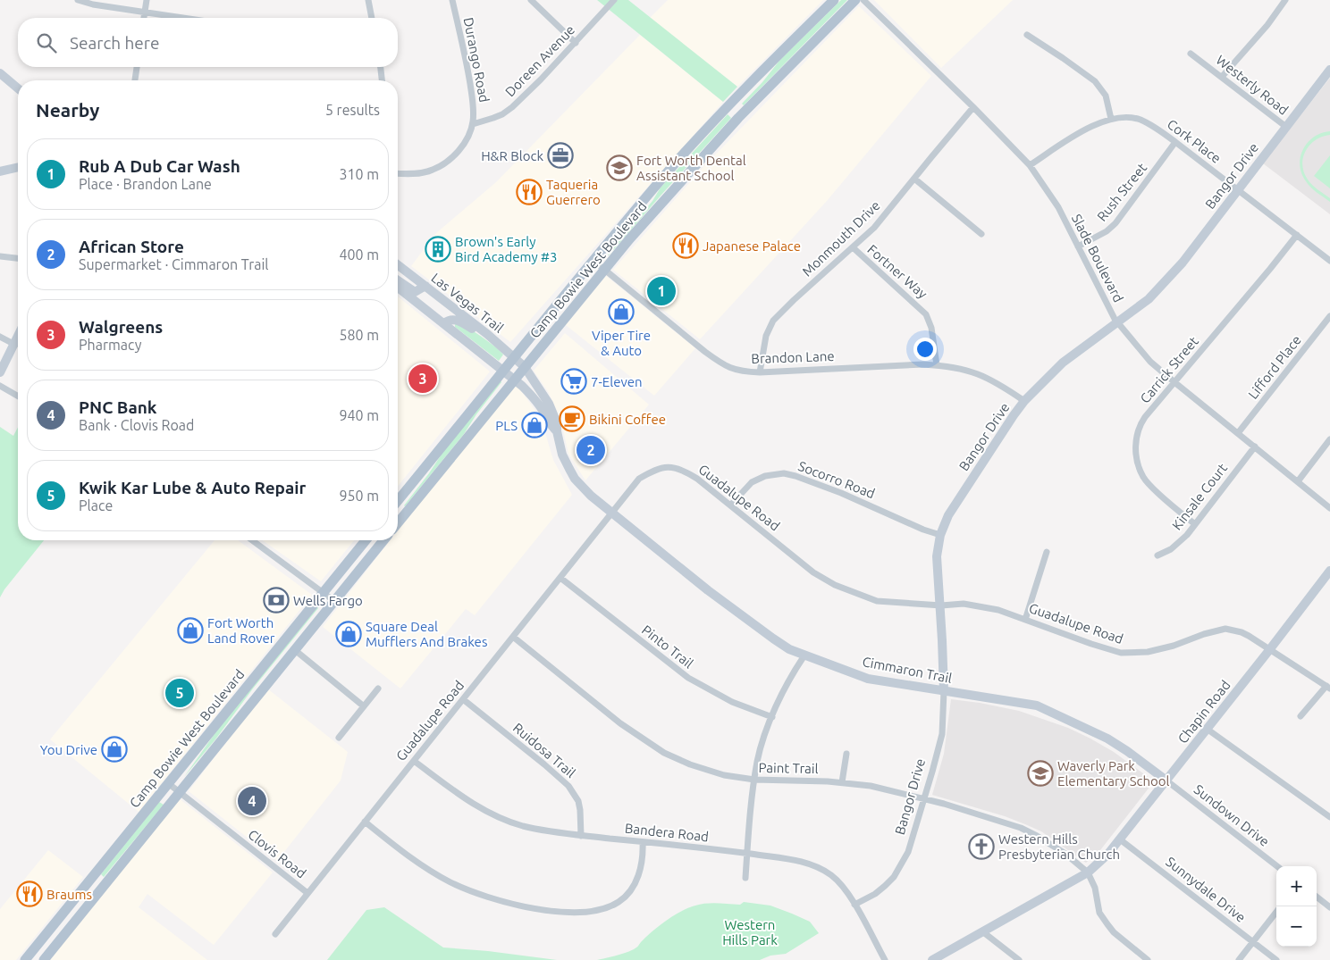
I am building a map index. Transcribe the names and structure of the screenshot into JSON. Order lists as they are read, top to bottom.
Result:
{
  "streets": {
    "main road": ["Camp Bowie West Boulevard"],
    "street": [
      "Durango Road",
      "Doreen Avenue",
      "Westerly Road",
      "Cork Place",
      "Bangor Drive",
      "Rush Street",
      "Monmouth Drive",
      "Slade Boulevard",
      "Fortner Way",
      "Las Vegas Trail",
      "Brandon Lane",
      "Lifford Place",
      "Carrick Street",
      "Socorro Road",
      "Kinsale Court",
      "Guadalupe Road",
      "Pinto Trail",
      "Cimmaron Trail",
      "Chapin Road",
      "Ruidosa Trail",
      "Paint Trail",
      "Sundown Drive",
      "Bandera Road",
      "Clovis Road",
      "Sunnydale Drive"
    ]
  },
  "crossings": [
    ["Durango Road", "Doreen Avenue"],
    ["Westerly Road", "Bangor Drive"],
    ["Cork Place", "Bangor Drive"],
    ["Cork Place", "Rush Street"],
    ["Cork Place", "Slade Boulevard"],
    ["Cork Place", "Carrick Street"],
    ["Bangor Drive", "Slade Boulevard"],
    ["Bangor Drive", "Brandon Lane"],
    ["Bangor Drive", "Socorro Road"],
    ["Bangor Drive", "Guadalupe Road"],
    ["Bangor Drive", "Cimmaron Trail"],
    ["Bangor Drive", "Paint Trail"],
    ["Bangor Drive", "Bandera Road"],
    ["Rush Street", "Slade Boulevard"],
    ["Monmouth Drive", "Slade Boulevard"],
    ["Monmouth Drive", "Fortner Way"],
    ["Monmouth Drive", "Brandon Lane"],
    ["Slade Boulevard", "Lifford Place"],
    ["Slade Boulevard", "Carrick Street"],
    ["Slade Boulevard", "Kinsale Court"],
    ["Camp Bowie West Boulevard", "Las Vegas Trail"],
    ["Camp Bowie West Boulevard", "Brandon Lane"],
    ["Camp Bowie West Boulevard", "Cimmaron Trail"],
    ["Camp Bowie West Boulevard", "Clovis Road"],
    ["Fortner Way", "Brandon Lane"],
    ["Las Vegas Trail", "Cimmaron Trail"],
    ["Carrick Street", "Kinsale Court"],
    ["Socorro Road", "Guadalupe Road"],
    ["Guadalupe Road", "Pinto Trail"],
    ["Guadalupe Road", "Cimmaron Trail"],
    ["Guadalupe Road", "Chapin Road"],
    ["Guadalupe Road", "Ruidosa Trail"],
    ["Guadalupe Road", "Paint Trail"],
    ["Guadalupe Road", "Bandera Road"],
    ["Guadalupe Road", "Clovis Road"],
    ["Cimmaron Trail", "Chapin Road"],
    ["Cimmaron Trail", "Sundown Drive"],
    ["Chapin Road", "Paint Trail"],
    ["Chapin Road", "Sundown Drive"],
    ["Chapin Road", "Sunnydale Drive"],
    ["Ruidosa Trail", "Bandera Road"]
  ],
  "parks": ["Western Hills Park"],
  "places": {
    "office": ["H&R Block"],
    "school or university": ["Fort Worth Dental Assistant School", "Waverly Park Elementary School"],
    "restaurant": ["Taqueria Guerrero", "Japanese Palace", "Braums"],
    "building": ["Brown's Early Bird Academy #3"],
    "shop": [
      "Viper Tire & Auto",
      "PLS",
      "Fort Worth Land Rover",
      "Square Deal Mufflers And Brakes",
      "You Drive"
    ],
    "supermarket": ["7-Eleven"],
    "cafe": ["Bikini Coffee"],
    "bank": ["Wells Fargo"],
    "church": ["Western Hills Presbyterian Church"]
  },
  "page": {
    "search": "Search here",
    "heading": ["Nearby", "5 results"],
    "list": [
      {
        "mark": "1",
        "name": "Rub A Dub Car Wash",
        "note": "Place · Brandon Lane",
        "value": "310 m"
      },
      {
        "mark": "2",
        "name": "African Store",
        "note": "Supermarket · Cimmaron Trail",
        "value": "400 m"
      },
      {
        "mark": "3",
        "name": "Walgreens",
        "note": "Pharmacy",
        "value": "580 m"
      },
      {
        "mark": "4",
        "name": "PNC Bank",
        "note": "Bank · Clovis Road",
        "value": "940 m"
      },
      {
        "mark": "5",
        "name": "Kwik Kar Lube & Auto Repair",
        "note": "Place",
        "value": "950 m"
      }
    ],
    "pins": [
      "1",
      "3",
      "2",
      "5",
      "4"
    ],
    "map_buttons": ["+", "−"]
  }
}
